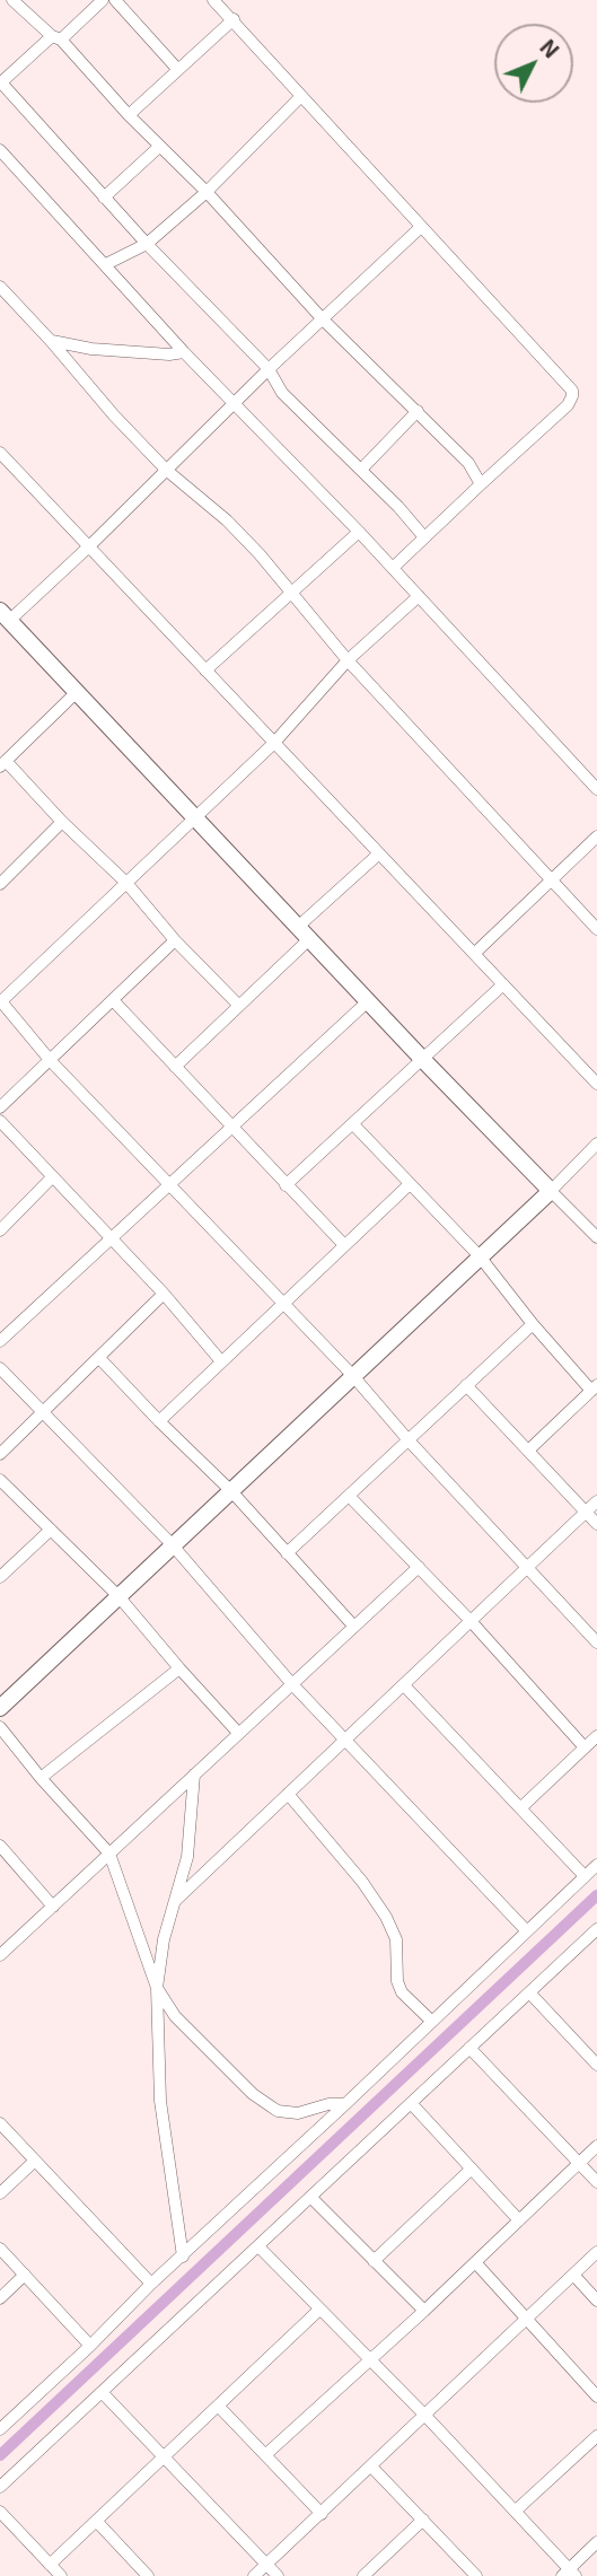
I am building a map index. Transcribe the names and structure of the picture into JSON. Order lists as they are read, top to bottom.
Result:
{
  "north": "top right"
}
